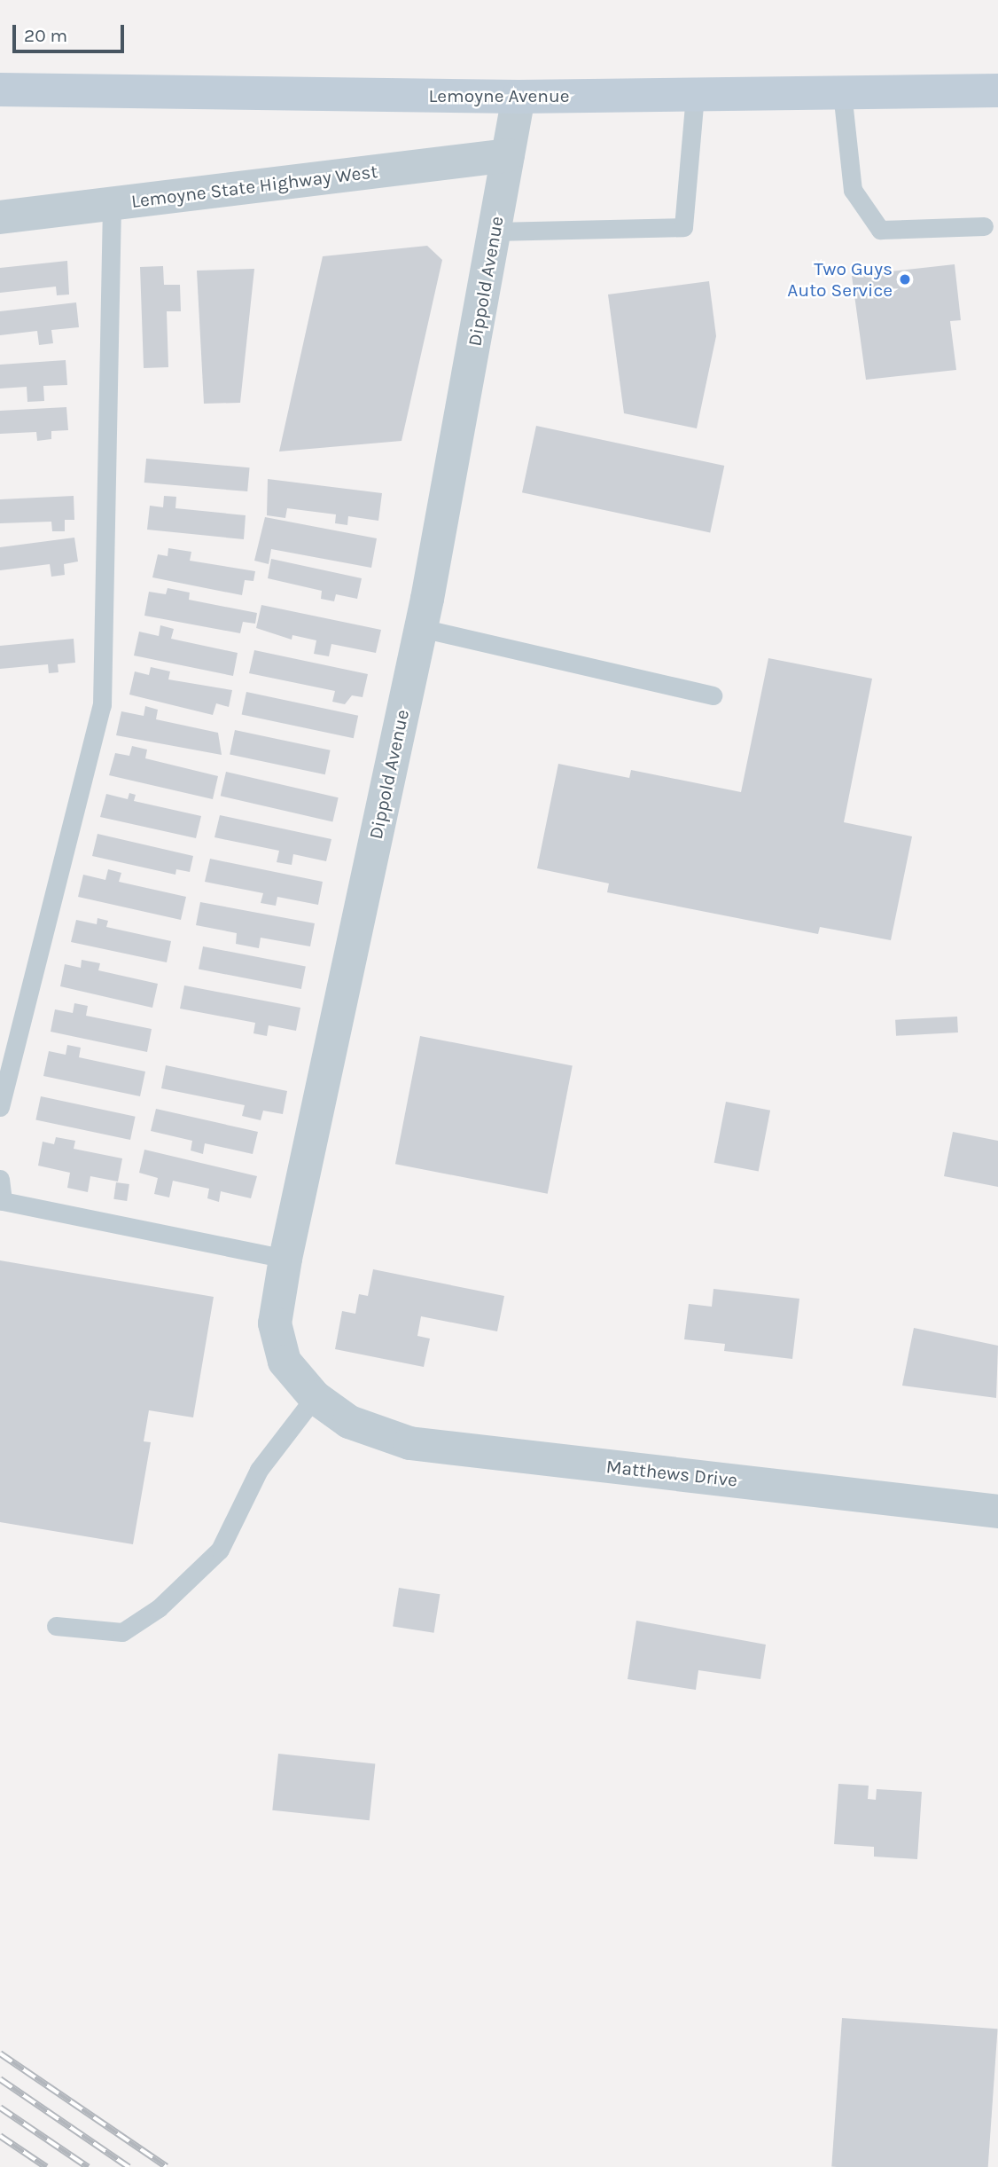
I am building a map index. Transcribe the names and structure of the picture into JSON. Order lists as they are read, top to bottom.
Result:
{
  "streets": {
    "street": [
      "Lemoyne Avenue",
      "Lemoyne State Highway West",
      "Dippold Avenue",
      "Matthews Drive"
    ]
  },
  "crossings": [
    ["Lemoyne Avenue", "Dippold Avenue"],
    ["Lemoyne State Highway West", "Dippold Avenue"],
    ["Dippold Avenue", "Matthews Drive"]
  ],
  "places": ["Two Guys Auto Service"],
  "scale_bar": "20 m"
}
